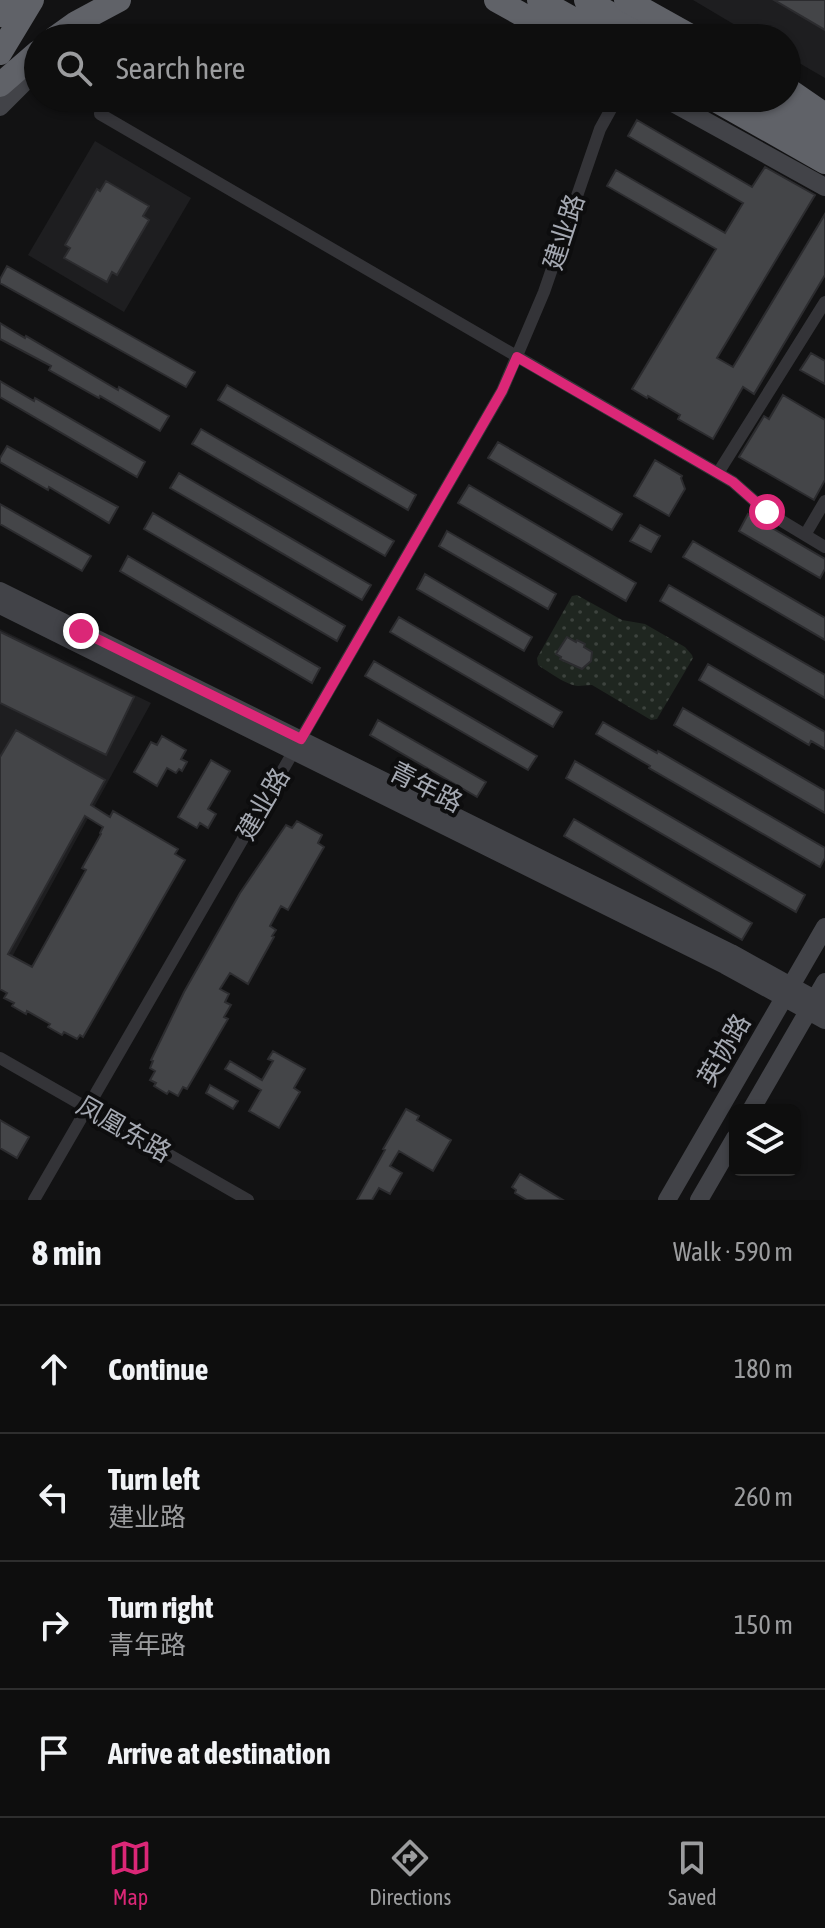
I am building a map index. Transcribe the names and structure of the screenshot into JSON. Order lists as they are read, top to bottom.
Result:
{
  "streets": {
    "street": [
      "建业路",
      "青年路",
      "英协路",
      "凤凰东路"
    ]
  },
  "crossings": [
    ["建业路", "青年路"],
    ["建业路", "凤凰东路"],
    ["青年路", "英协路"]
  ],
  "page": {
    "search": "Search here",
    "heading": ["8 min", "Walk · 590 m"],
    "list": [
      ["Continue", "180 m"],
      ["Turn left", "建业路", "260 m"],
      ["Turn right", "青年路", "150 m"],
      "Arrive at destination"
    ],
    "nav": ["Map", "Directions", "Saved"]
  }
}
